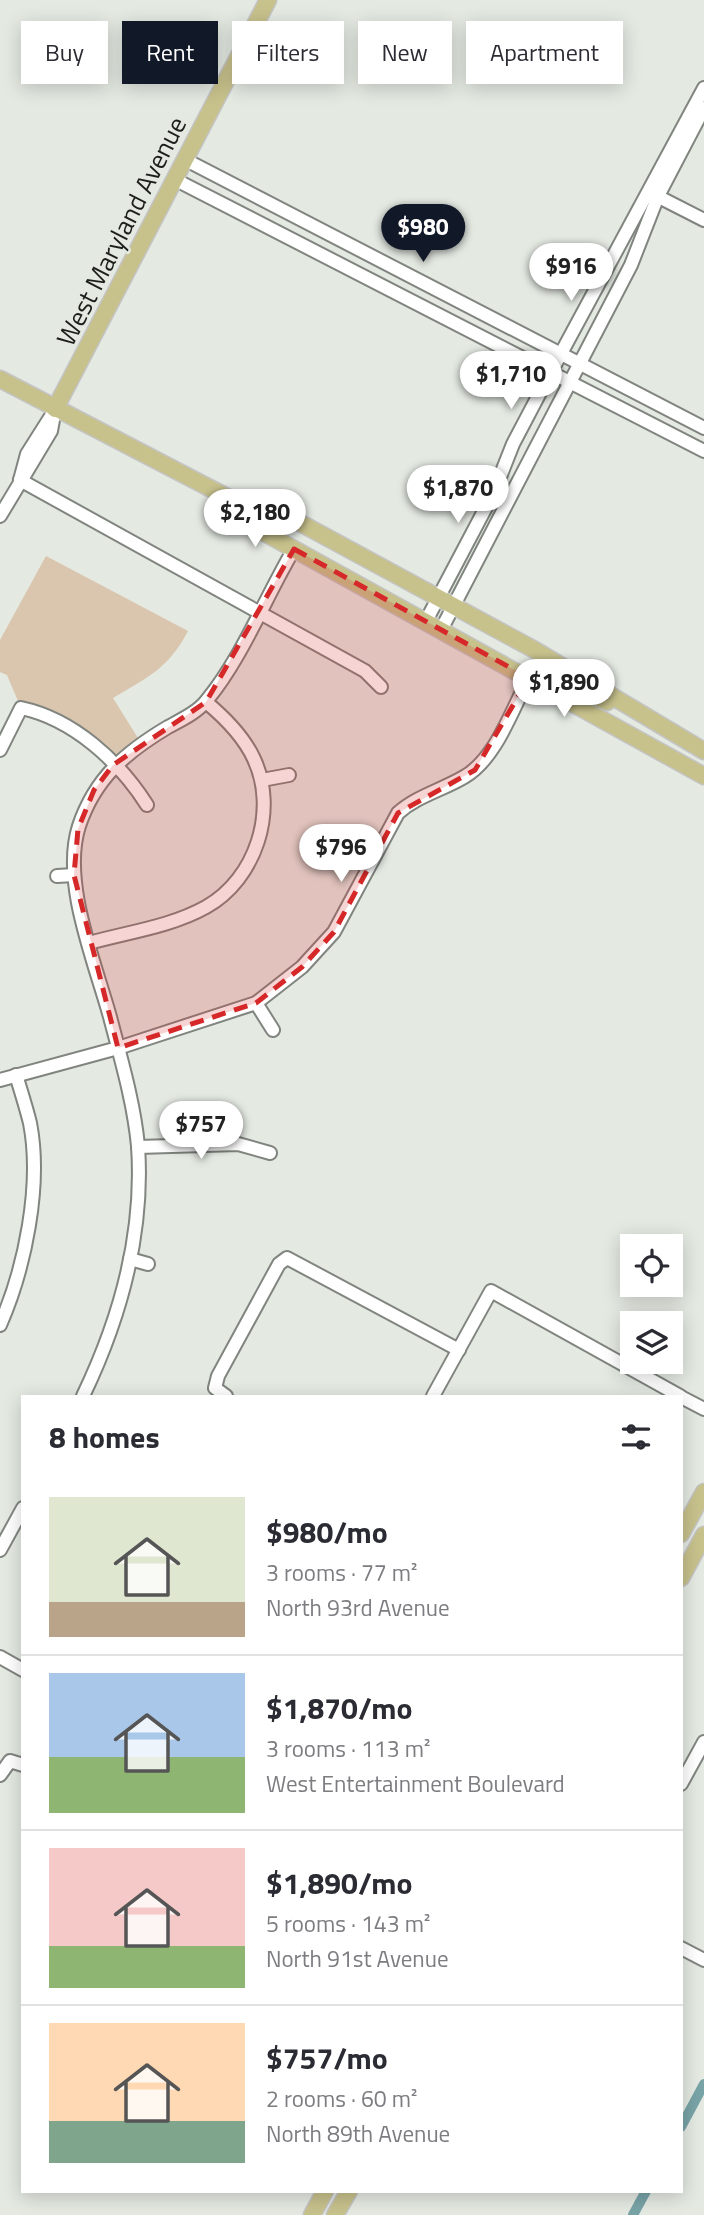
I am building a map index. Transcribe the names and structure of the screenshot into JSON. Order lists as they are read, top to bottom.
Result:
{
  "streets": {
    "main road": ["West Maryland Avenue"]
  },
  "page": {
    "chip": [
      "Buy",
      "Rent",
      "Filters",
      "New",
      "Apartment"
    ],
    "price": [
      "$980",
      "$916",
      "$1,710",
      "$1,870",
      "$2,180",
      "$1,890",
      "$796",
      "$757"
    ],
    "heading": "8 homes",
    "list": [
      {
        "name": "$980/mo",
        "note": "3 rooms · 77 m² · North 93rd Avenue"
      },
      {
        "name": "$1,870/mo",
        "note": "3 rooms · 113 m² · West Entertainment Boulevard"
      },
      {
        "name": "$1,890/mo",
        "note": "5 rooms · 143 m² · North 91st Avenue"
      },
      {
        "name": "$757/mo",
        "note": "2 rooms · 60 m² · North 89th Avenue"
      }
    ]
  }
}
